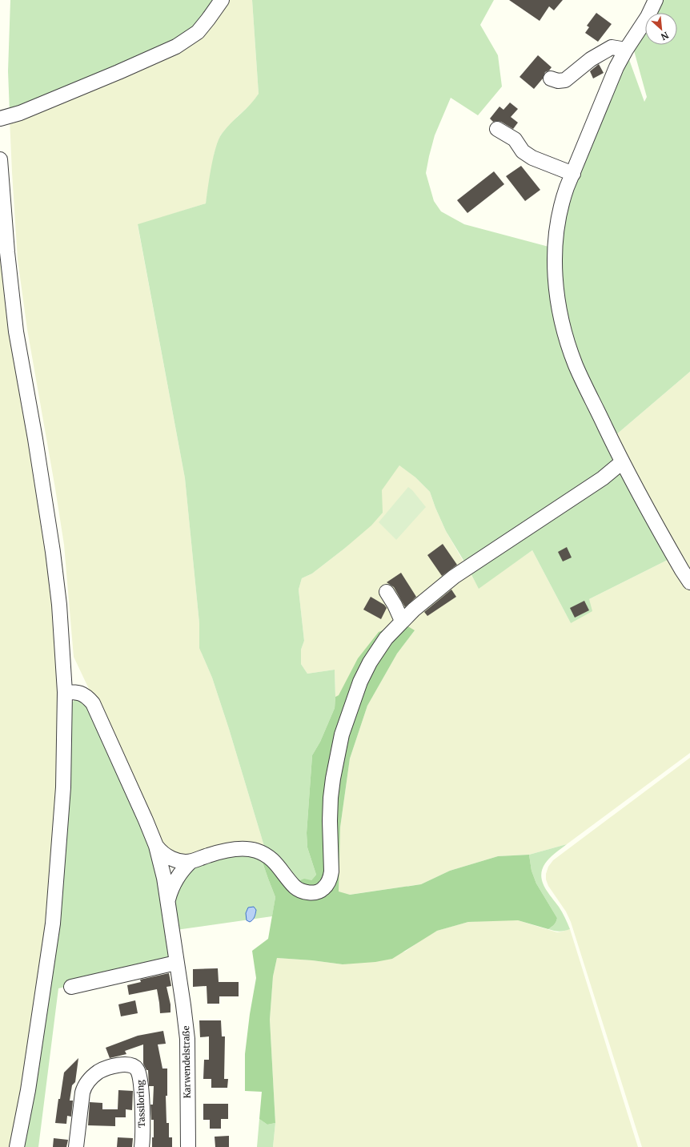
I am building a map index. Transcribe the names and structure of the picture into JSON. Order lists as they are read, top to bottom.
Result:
{
  "streets": {
    "street": ["Karwendelstraße", "Tassiloring"]
  },
  "north": "bottom right"
}
